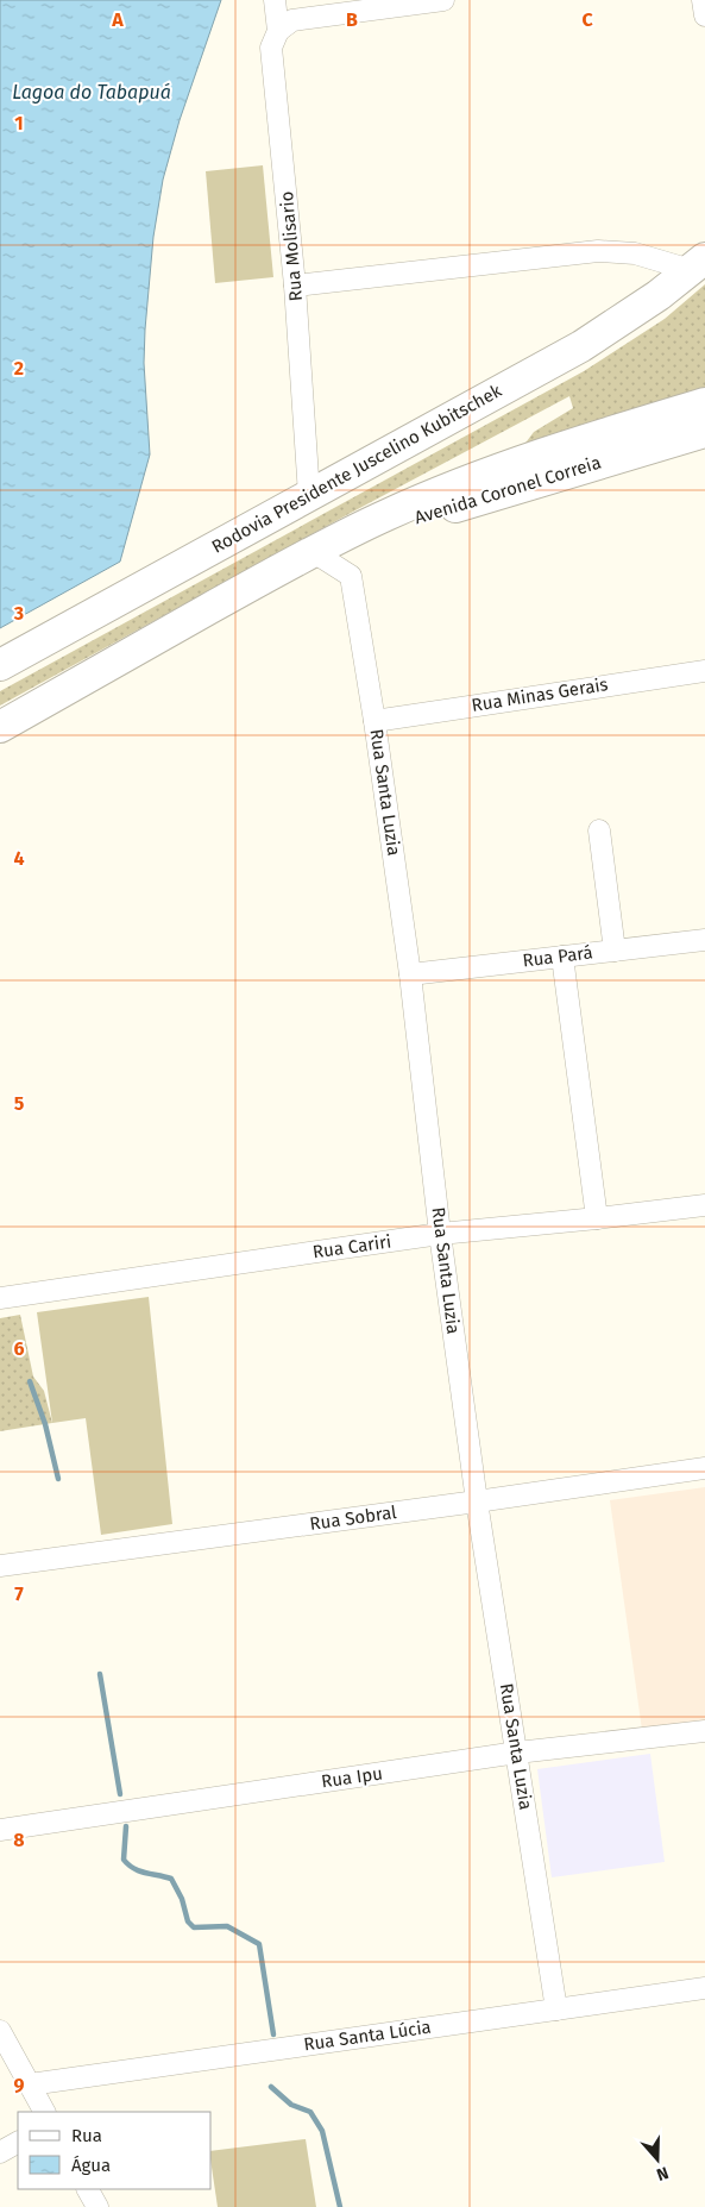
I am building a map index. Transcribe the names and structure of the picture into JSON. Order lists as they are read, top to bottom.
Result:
{
  "streets": {
    "highway": ["Rodovia Presidente Juscelino Kubitschek", "Avenida Coronel Correia"],
    "street": [
      "Rua Molisario",
      "Rua Minas Gerais",
      "Rua Santa Luzia",
      "Rua Pará",
      "Rua Cariri",
      "Rua Sobral",
      "Rua Ipu",
      "Rua Santa Lúcia"
    ]
  },
  "crossings": [
    ["Rua Molisario", "Rodovia Presidente Juscelino Kubitschek"],
    ["Avenida Coronel Correia", "Rua Santa Luzia"],
    ["Rua Minas Gerais", "Rua Santa Luzia"],
    ["Rua Santa Luzia", "Rua Pará"],
    ["Rua Santa Luzia", "Rua Cariri"],
    ["Rua Santa Luzia", "Rua Sobral"],
    ["Rua Santa Luzia", "Rua Ipu"],
    ["Rua Santa Luzia", "Rua Santa Lúcia"]
  ],
  "water": ["Lagoa do Tabapuá"],
  "legend": ["Rua", "Água"],
  "north": "bottom",
  "grid": {
    "columns": ["A", "B", "C"],
    "rows": [
      "1",
      "2",
      "3",
      "4",
      "5",
      "6",
      "7",
      "8",
      "9"
    ]
  }
}
